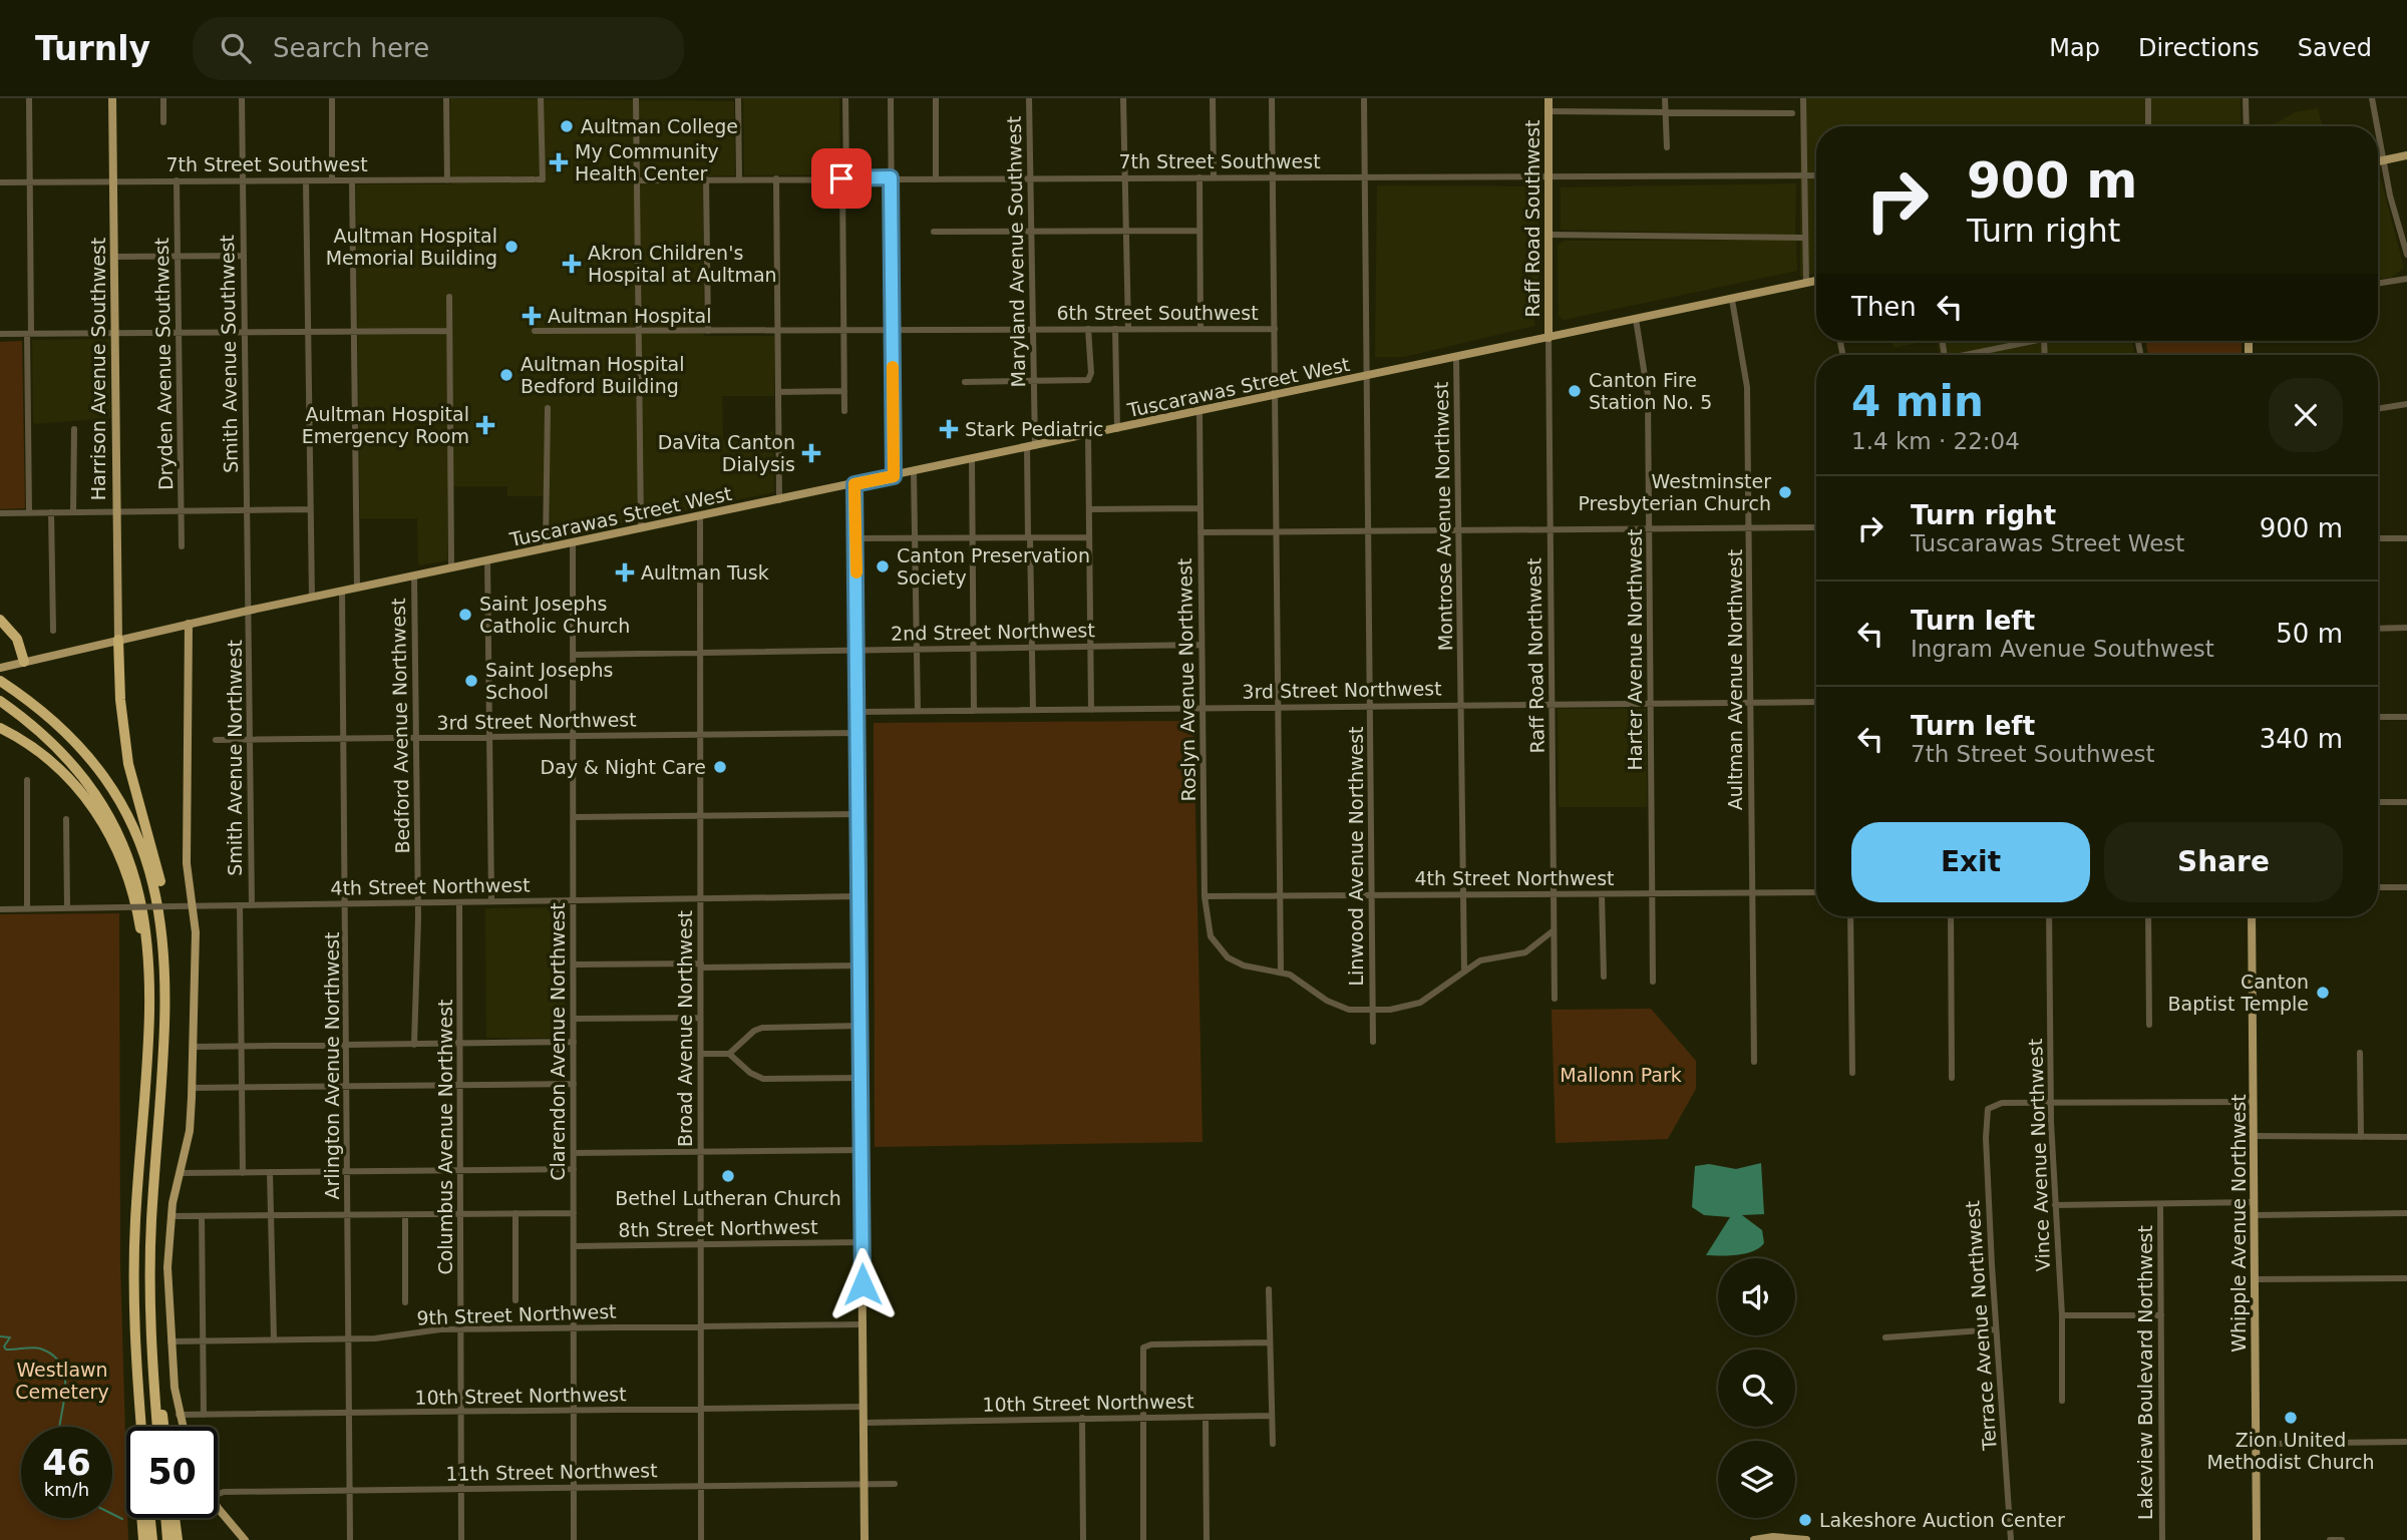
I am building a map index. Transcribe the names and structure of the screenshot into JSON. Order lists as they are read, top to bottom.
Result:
{
  "streets": {
    "main road": [
      "Raff Road Southwest",
      "Harrison Avenue Southwest",
      "Tuscarawas Street West",
      "Whipple Avenue Northwest"
    ],
    "street": [
      "7th Street Southwest",
      "Maryland Avenue Southwest",
      "6th Street Southwest",
      "Smith Avenue Southwest",
      "Dryden Avenue Southwest",
      "Montrose Avenue Northwest",
      "2nd Street Northwest",
      "Harter Avenue Northwest",
      "Raff Road Northwest",
      "Roslyn Avenue Northwest",
      "Aultman Avenue Northwest",
      "3rd Street Northwest",
      "Bedford Avenue Northwest",
      "Smith Avenue Northwest",
      "Linwood Avenue Northwest",
      "4th Street Northwest",
      "Broad Avenue Northwest",
      "Clarendon Avenue Northwest",
      "Arlington Avenue Northwest",
      "Columbus Avenue Northwest",
      "Vince Avenue Northwest",
      "8th Street Northwest",
      "9th Street Northwest",
      "Terrace Avenue Northwest",
      "Lakeview Boulevard Northwest",
      "10th Street Northwest",
      "11th Street Northwest"
    ]
  },
  "crossings": [
    ["7th Street Southwest", "Raff Road Southwest"],
    ["7th Street Southwest", "Maryland Avenue Southwest"],
    ["7th Street Southwest", "Smith Avenue Southwest"],
    ["7th Street Southwest", "Dryden Avenue Southwest"],
    ["7th Street Southwest", "Harrison Avenue Southwest"],
    ["7th Street Southwest", "Linwood Avenue Northwest"],
    ["Raff Road Southwest", "Tuscarawas Street West"],
    ["Raff Road Southwest", "Raff Road Northwest"],
    ["Maryland Avenue Southwest", "6th Street Southwest"],
    ["Maryland Avenue Southwest", "Tuscarawas Street West"],
    ["Maryland Avenue Southwest", "2nd Street Northwest"],
    ["Maryland Avenue Southwest", "3rd Street Northwest"],
    ["Smith Avenue Southwest", "Tuscarawas Street West"],
    ["Smith Avenue Southwest", "Smith Avenue Northwest"],
    ["Harrison Avenue Southwest", "Tuscarawas Street West"],
    ["Tuscarawas Street West", "Montrose Avenue Northwest"],
    ["Tuscarawas Street West", "Harter Avenue Northwest"],
    ["Tuscarawas Street West", "Raff Road Northwest"],
    ["Tuscarawas Street West", "Roslyn Avenue Northwest"],
    ["Tuscarawas Street West", "Aultman Avenue Northwest"],
    ["Tuscarawas Street West", "Bedford Avenue Northwest"],
    ["Tuscarawas Street West", "Smith Avenue Northwest"],
    ["Tuscarawas Street West", "Linwood Avenue Northwest"],
    ["Tuscarawas Street West", "Broad Avenue Northwest"],
    ["Tuscarawas Street West", "Clarendon Avenue Northwest"],
    ["Tuscarawas Street West", "Arlington Avenue Northwest"],
    ["Montrose Avenue Northwest", "3rd Street Northwest"],
    ["Montrose Avenue Northwest", "4th Street Northwest"],
    ["2nd Street Northwest", "Roslyn Avenue Northwest"],
    ["2nd Street Northwest", "Broad Avenue Northwest"],
    ["2nd Street Northwest", "Clarendon Avenue Northwest"],
    ["Harter Avenue Northwest", "3rd Street Northwest"],
    ["Harter Avenue Northwest", "4th Street Northwest"],
    ["Raff Road Northwest", "3rd Street Northwest"],
    ["Raff Road Northwest", "4th Street Northwest"],
    ["Roslyn Avenue Northwest", "3rd Street Northwest"],
    ["Roslyn Avenue Northwest", "4th Street Northwest"],
    ["Aultman Avenue Northwest", "3rd Street Northwest"],
    ["Aultman Avenue Northwest", "4th Street Northwest"],
    ["3rd Street Northwest", "Bedford Avenue Northwest"],
    ["3rd Street Northwest", "Smith Avenue Northwest"],
    ["3rd Street Northwest", "Linwood Avenue Northwest"],
    ["3rd Street Northwest", "Broad Avenue Northwest"],
    ["3rd Street Northwest", "Clarendon Avenue Northwest"],
    ["3rd Street Northwest", "Arlington Avenue Northwest"],
    ["Bedford Avenue Northwest", "4th Street Northwest"],
    ["Smith Avenue Northwest", "4th Street Northwest"],
    ["Linwood Avenue Northwest", "4th Street Northwest"],
    ["4th Street Northwest", "Broad Avenue Northwest"],
    ["4th Street Northwest", "Clarendon Avenue Northwest"],
    ["4th Street Northwest", "Arlington Avenue Northwest"],
    ["4th Street Northwest", "Columbus Avenue Northwest"],
    ["Broad Avenue Northwest", "8th Street Northwest"],
    ["Broad Avenue Northwest", "9th Street Northwest"],
    ["Broad Avenue Northwest", "10th Street Northwest"],
    ["Broad Avenue Northwest", "11th Street Northwest"],
    ["Clarendon Avenue Northwest", "8th Street Northwest"],
    ["Clarendon Avenue Northwest", "9th Street Northwest"],
    ["Clarendon Avenue Northwest", "10th Street Northwest"],
    ["Clarendon Avenue Northwest", "11th Street Northwest"],
    ["Arlington Avenue Northwest", "9th Street Northwest"],
    ["Arlington Avenue Northwest", "10th Street Northwest"],
    ["Arlington Avenue Northwest", "11th Street Northwest"],
    ["Columbus Avenue Northwest", "9th Street Northwest"],
    ["Columbus Avenue Northwest", "10th Street Northwest"],
    ["Columbus Avenue Northwest", "11th Street Northwest"],
    ["Vince Avenue Northwest", "Terrace Avenue Northwest"]
  ],
  "parks": ["Mallonn Park", "Westlawn Cemetery"],
  "places": {
    "other": [
      "Aultman College",
      "Aultman Hospital Memorial Building",
      "Aultman Hospital Bedford Building",
      "Canton Fire Station No. 5",
      "Westminster Presbyterian Church",
      "Canton Preservation Society",
      "Saint Josephs Catholic Church",
      "Saint Josephs School",
      "Day & Night Care",
      "Canton Baptist Temple",
      "Bethel Lutheran Church",
      "Zion United Methodist Church",
      "Lakeshore Auction Center"
    ],
    "health": [
      "My Community Health Center",
      "Akron Children's Hospital at Aultman",
      "Aultman Hospital",
      "Aultman Hospital Emergency Room",
      "Stark Pediatric",
      "DaVita Canton Dialysis",
      "Aultman Tusk"
    ]
  },
  "page": {
    "header": "Turnly",
    "search": "Search here",
    "nav": ["Map", "Directions", "Saved"],
    "turn": ["900 m", "Turn right"],
    "then": "Then",
    "heading": ["4 min", "1.4 km · 22:04"],
    "list": [
      {
        "name": "Turn right",
        "note": "Tuscarawas Street West",
        "value": "900 m"
      },
      {
        "name": "Turn left",
        "note": "Ingram Avenue Southwest",
        "value": "50 m"
      },
      {
        "name": "Turn left",
        "note": "7th Street Southwest",
        "value": "340 m"
      }
    ],
    "buttons": ["Exit", "Share"],
    "speed": "46 km/h",
    "limit": "50"
  }
}
